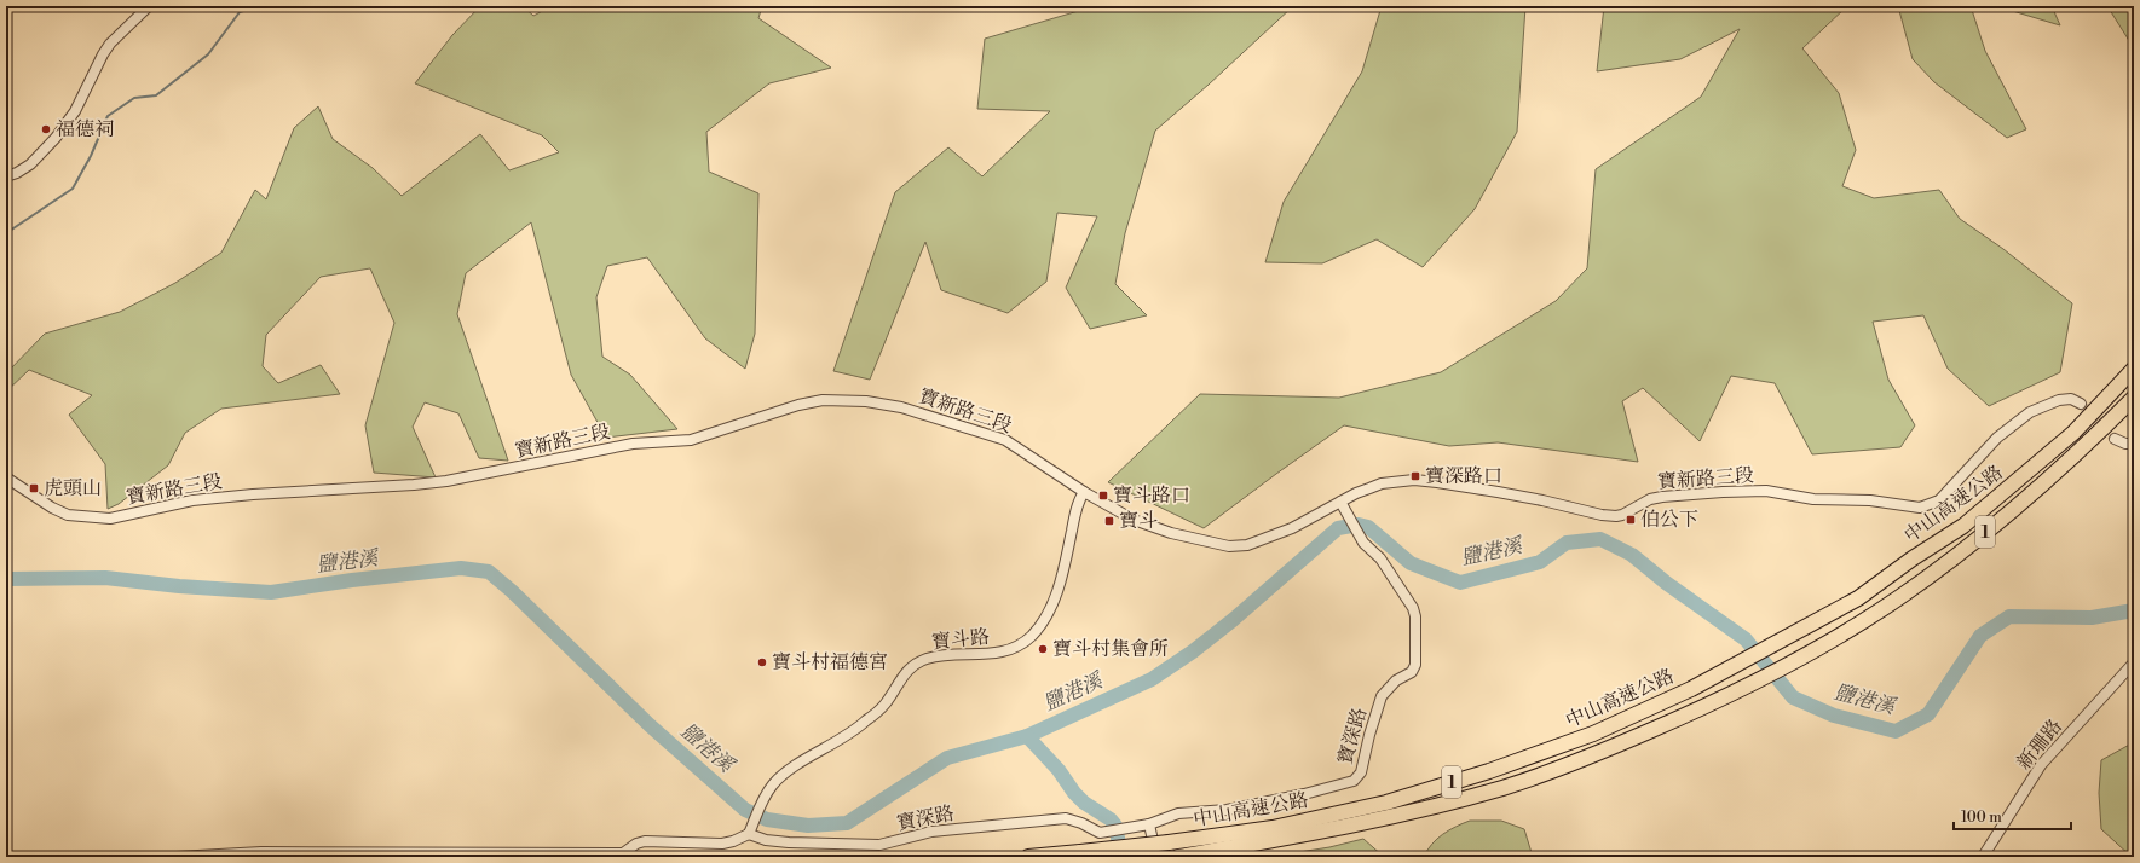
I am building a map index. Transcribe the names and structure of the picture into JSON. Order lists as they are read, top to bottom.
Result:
{
  "streets": {
    "highway": ["中山高速公路", "1"],
    "street": [
      "寶新路三段",
      "寶斗路",
      "寶深路",
      "新珊路"
    ]
  },
  "crossings": [
    ["寶新路三段", "寶斗路"],
    ["寶新路三段", "寶深路"],
    ["寶斗路", "寶深路"]
  ],
  "water": ["鹽港溪"],
  "places": {
    "other": ["福德祠", "寶斗村集會所", "寶斗村福德宮"],
    "transit": [
      "寶深路口",
      "虎頭山",
      "寶斗路口",
      "伯公下",
      "寶斗"
    ]
  },
  "scale_bar": "100 m"
}
